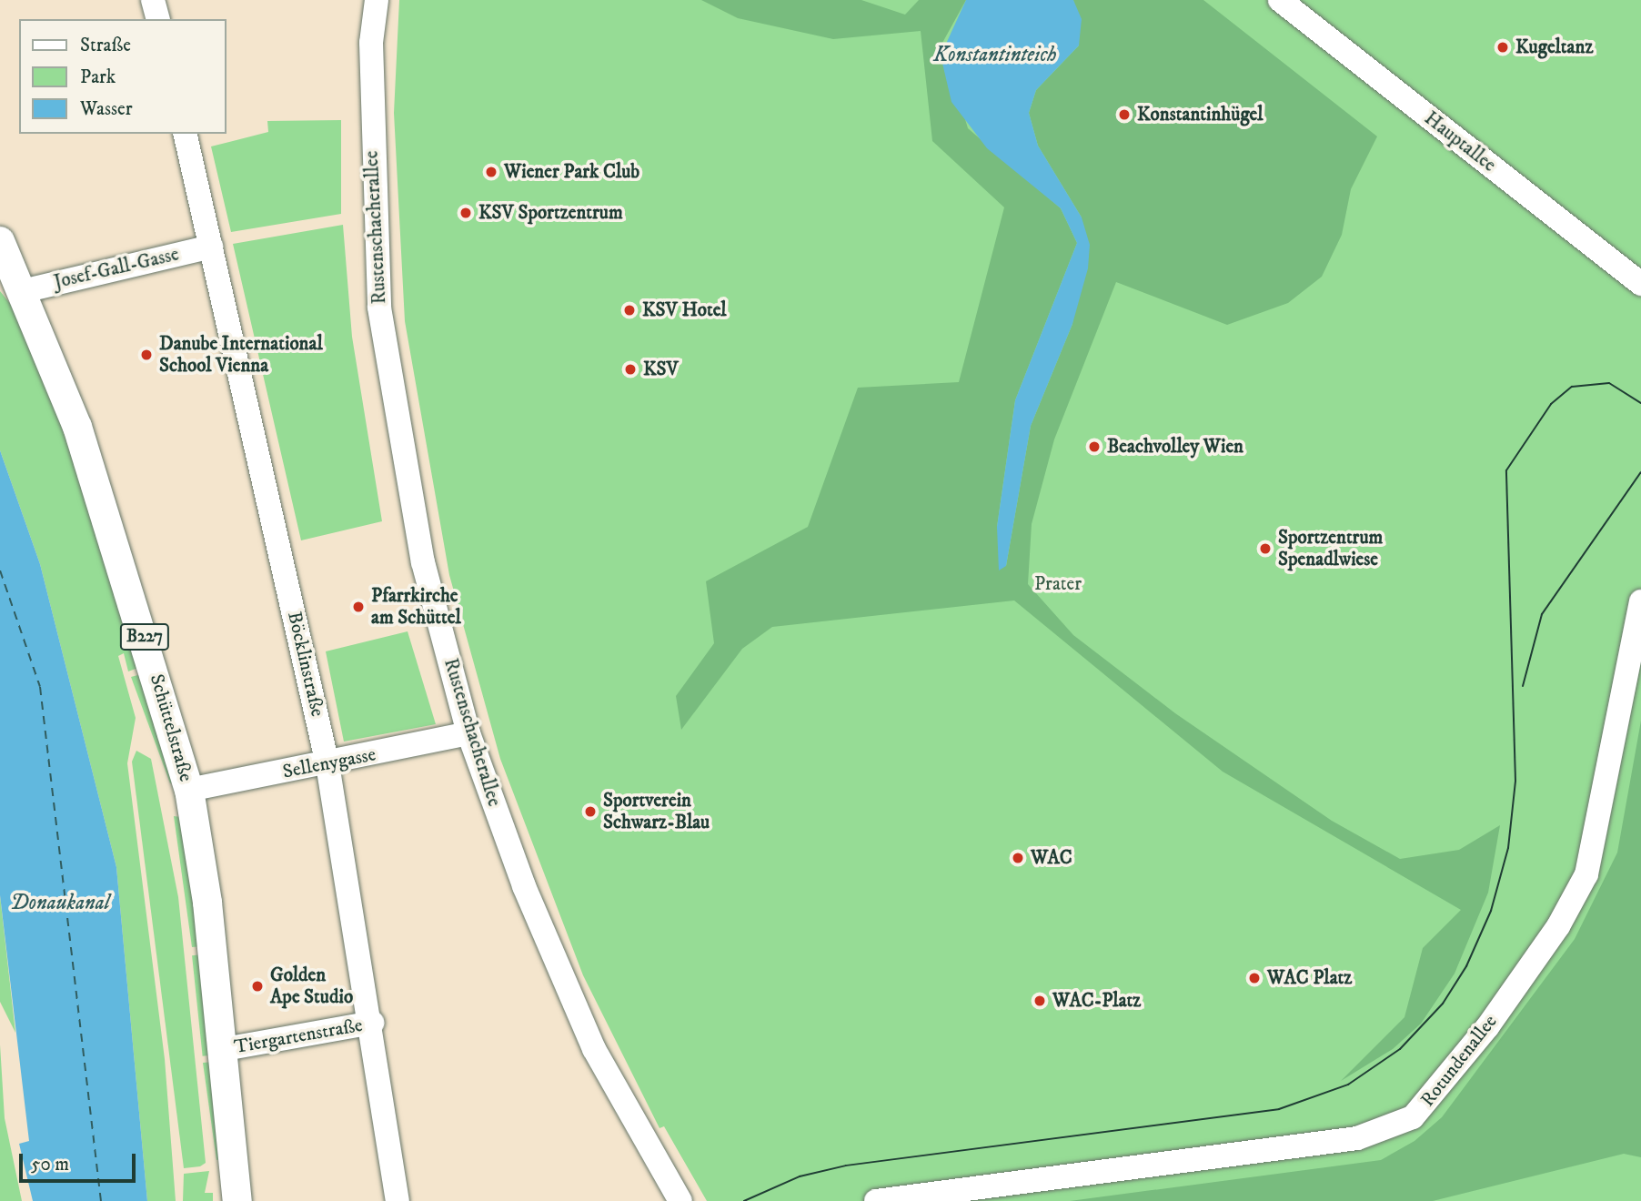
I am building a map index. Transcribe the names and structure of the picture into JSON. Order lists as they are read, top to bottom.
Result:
{
  "streets": {
    "main road": ["B227", "Schüttelstraße"],
    "street": [
      "Hauptallee",
      "Rustenschacherallee",
      "Josef-Gall-Gasse",
      "Böcklinstraße",
      "Sellenygasse",
      "Tiergartenstraße",
      "Rotundenallee"
    ]
  },
  "crossings": [
    ["Rustenschacherallee", "Sellenygasse"],
    ["Josef-Gall-Gasse", "Böcklinstraße"],
    ["Josef-Gall-Gasse", "Schüttelstraße"],
    ["Böcklinstraße", "Sellenygasse"],
    ["Böcklinstraße", "Tiergartenstraße"],
    ["Schüttelstraße", "Sellenygasse"],
    ["Schüttelstraße", "Tiergartenstraße"]
  ],
  "water": ["Konstantinteich", "Donaukanal"],
  "parks": ["Prater"],
  "places": [
    "Kugeltanz",
    "Konstantinhügel",
    "Wiener Park Club",
    "KSV Sportzentrum",
    "KSV Hotel",
    "Danube International School Vienna",
    "KSV",
    "Beachvolley Wien",
    "Sportzentrum Spenadlwiese",
    "Pfarrkirche am Schüttel",
    "Sportverein Schwarz-Blau",
    "WAC",
    "WAC Platz",
    "Golden Ape Studio",
    "WAC-Platz"
  ],
  "legend": ["Straße", "Park", "Wasser"],
  "scale_bar": "50 m"
}
